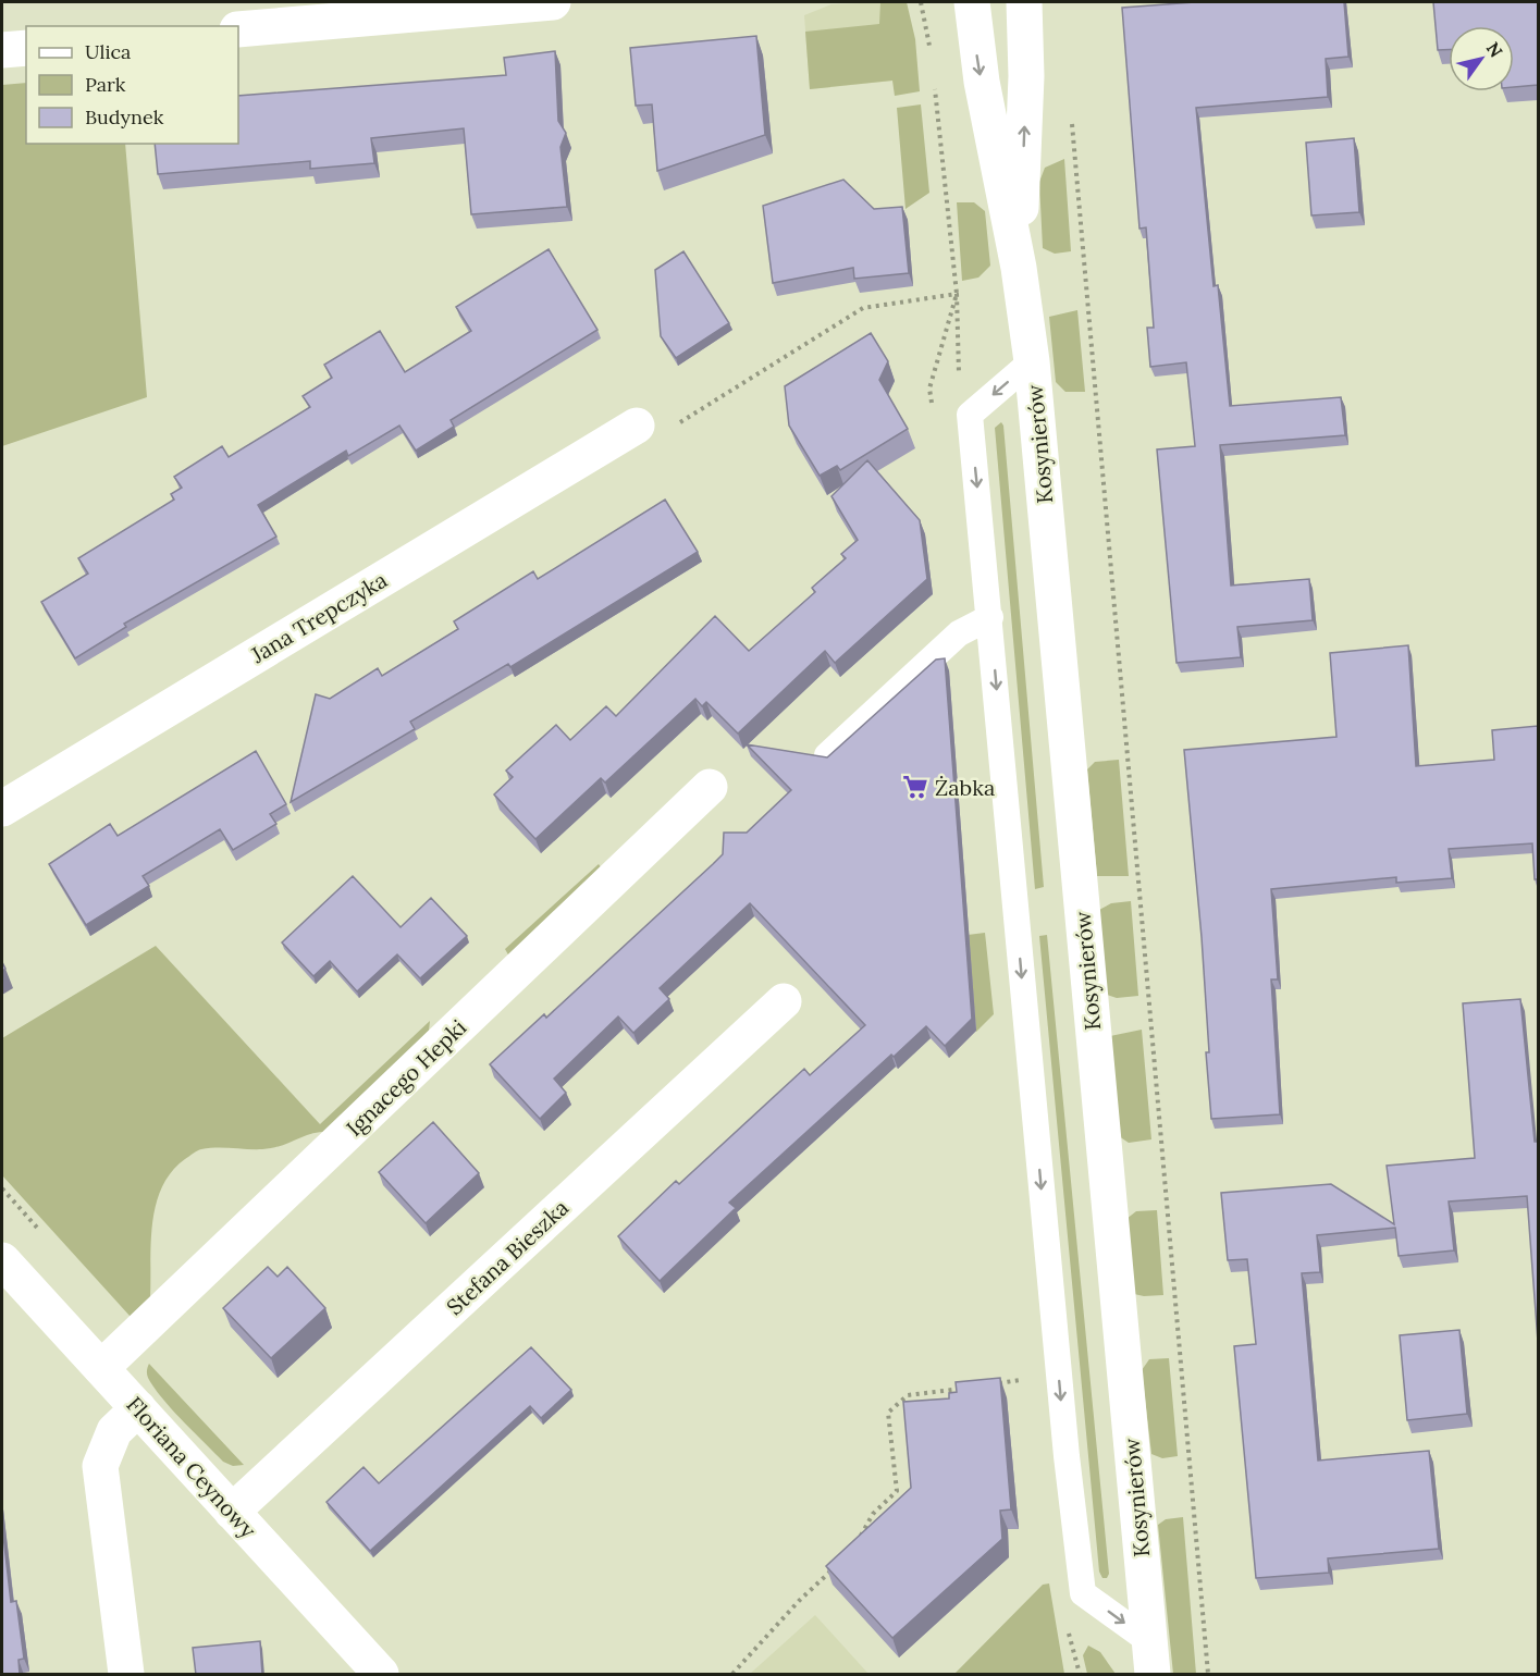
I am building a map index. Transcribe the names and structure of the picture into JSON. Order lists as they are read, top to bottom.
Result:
{
  "streets": {
    "street": [
      "Kosynierów",
      "Jana Trepczyka",
      "Ignacego Hepki",
      "Stefana Bieszka",
      "Floriana Ceynowy"
    ]
  },
  "crossings": [
    ["Ignacego Hepki", "Floriana Ceynowy"],
    ["Stefana Bieszka", "Floriana Ceynowy"]
  ],
  "places": {
    "supermarket": ["Żabka"]
  },
  "legend": ["Ulica", "Park", "Budynek"],
  "north": "top right"
}
